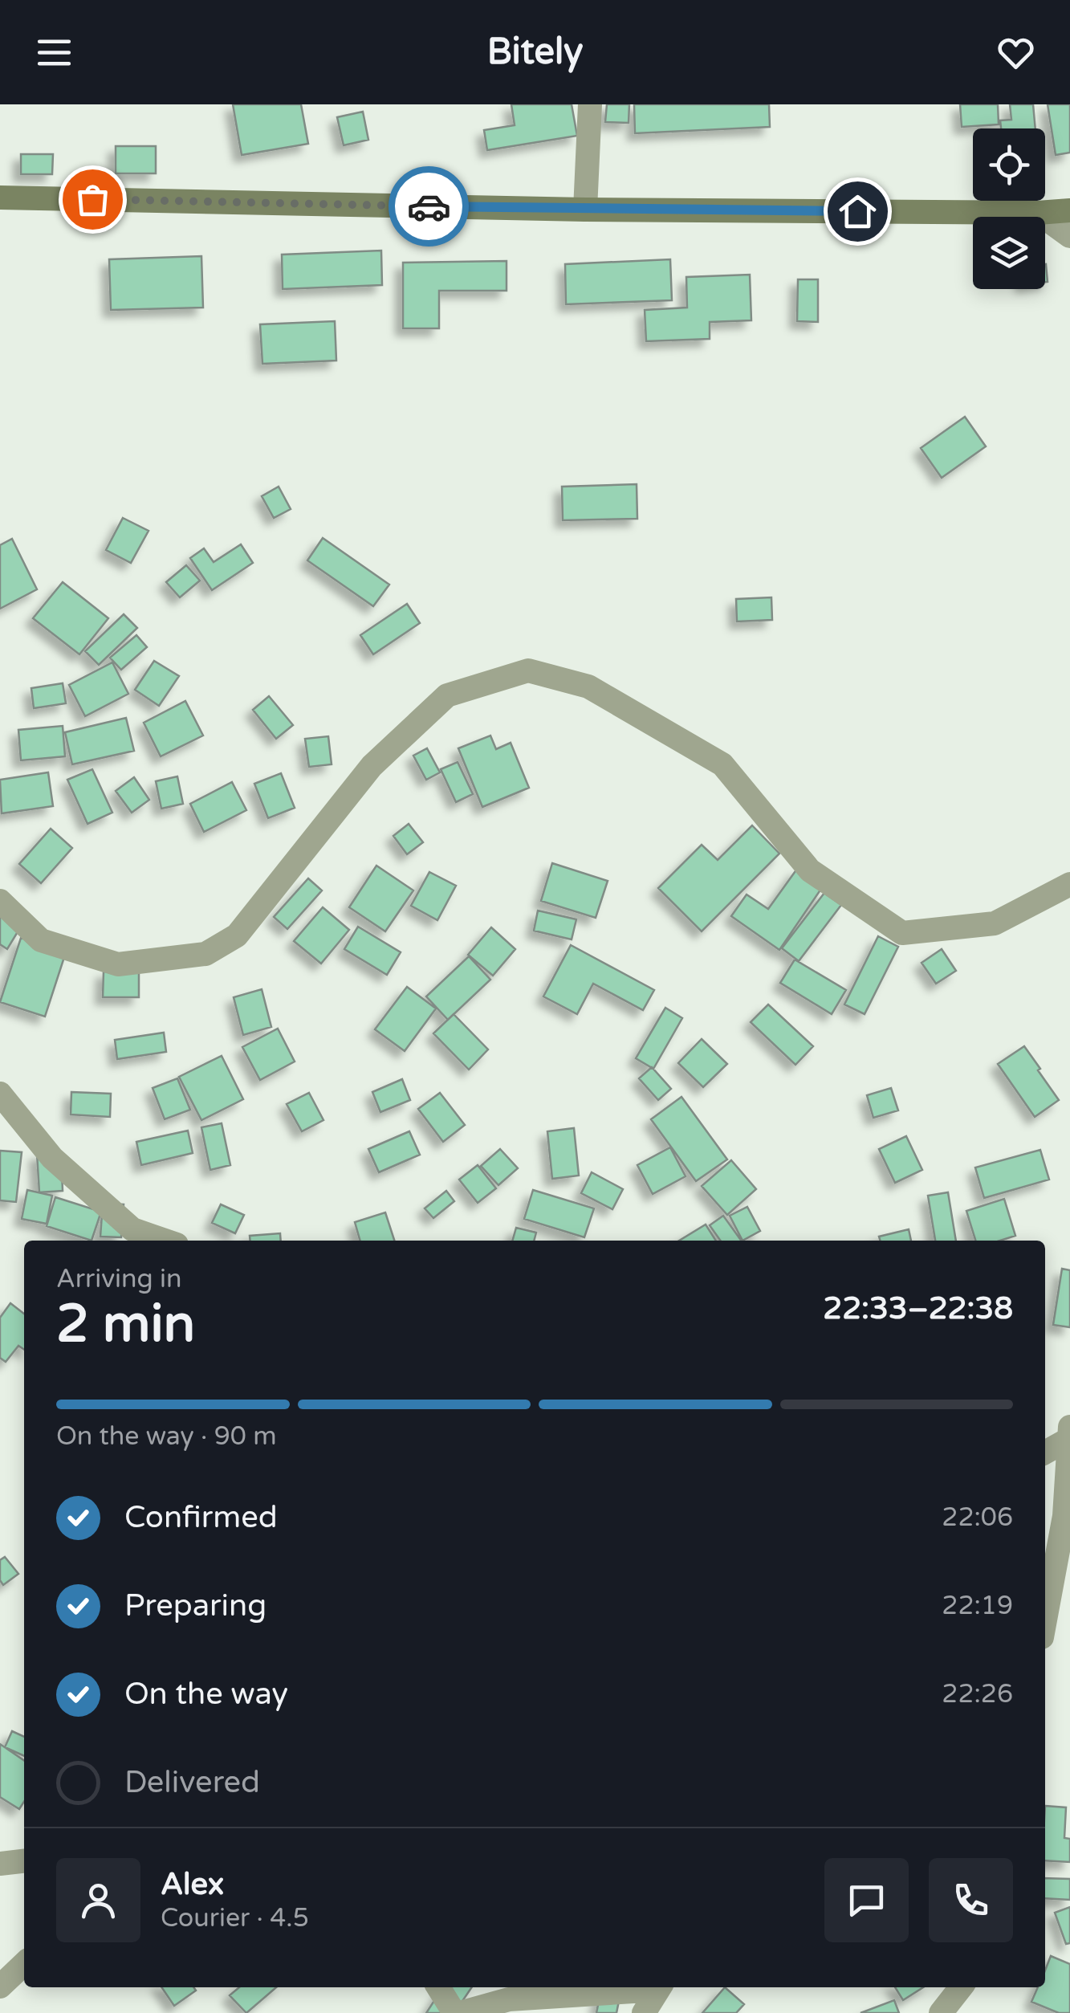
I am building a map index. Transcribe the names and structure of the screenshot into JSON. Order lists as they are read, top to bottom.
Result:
{
  "page": {
    "header": "Bitely",
    "heading": ["2 min", "Arriving in", "22:33–22:38"],
    "panel": ["Alex", "Courier · 4.5"],
    "bar": "On the way · 90 m",
    "list": [
      ["Confirmed", "22:06"],
      ["Preparing", "22:19"],
      ["On the way", "22:26"],
      "Delivered"
    ]
  }
}
